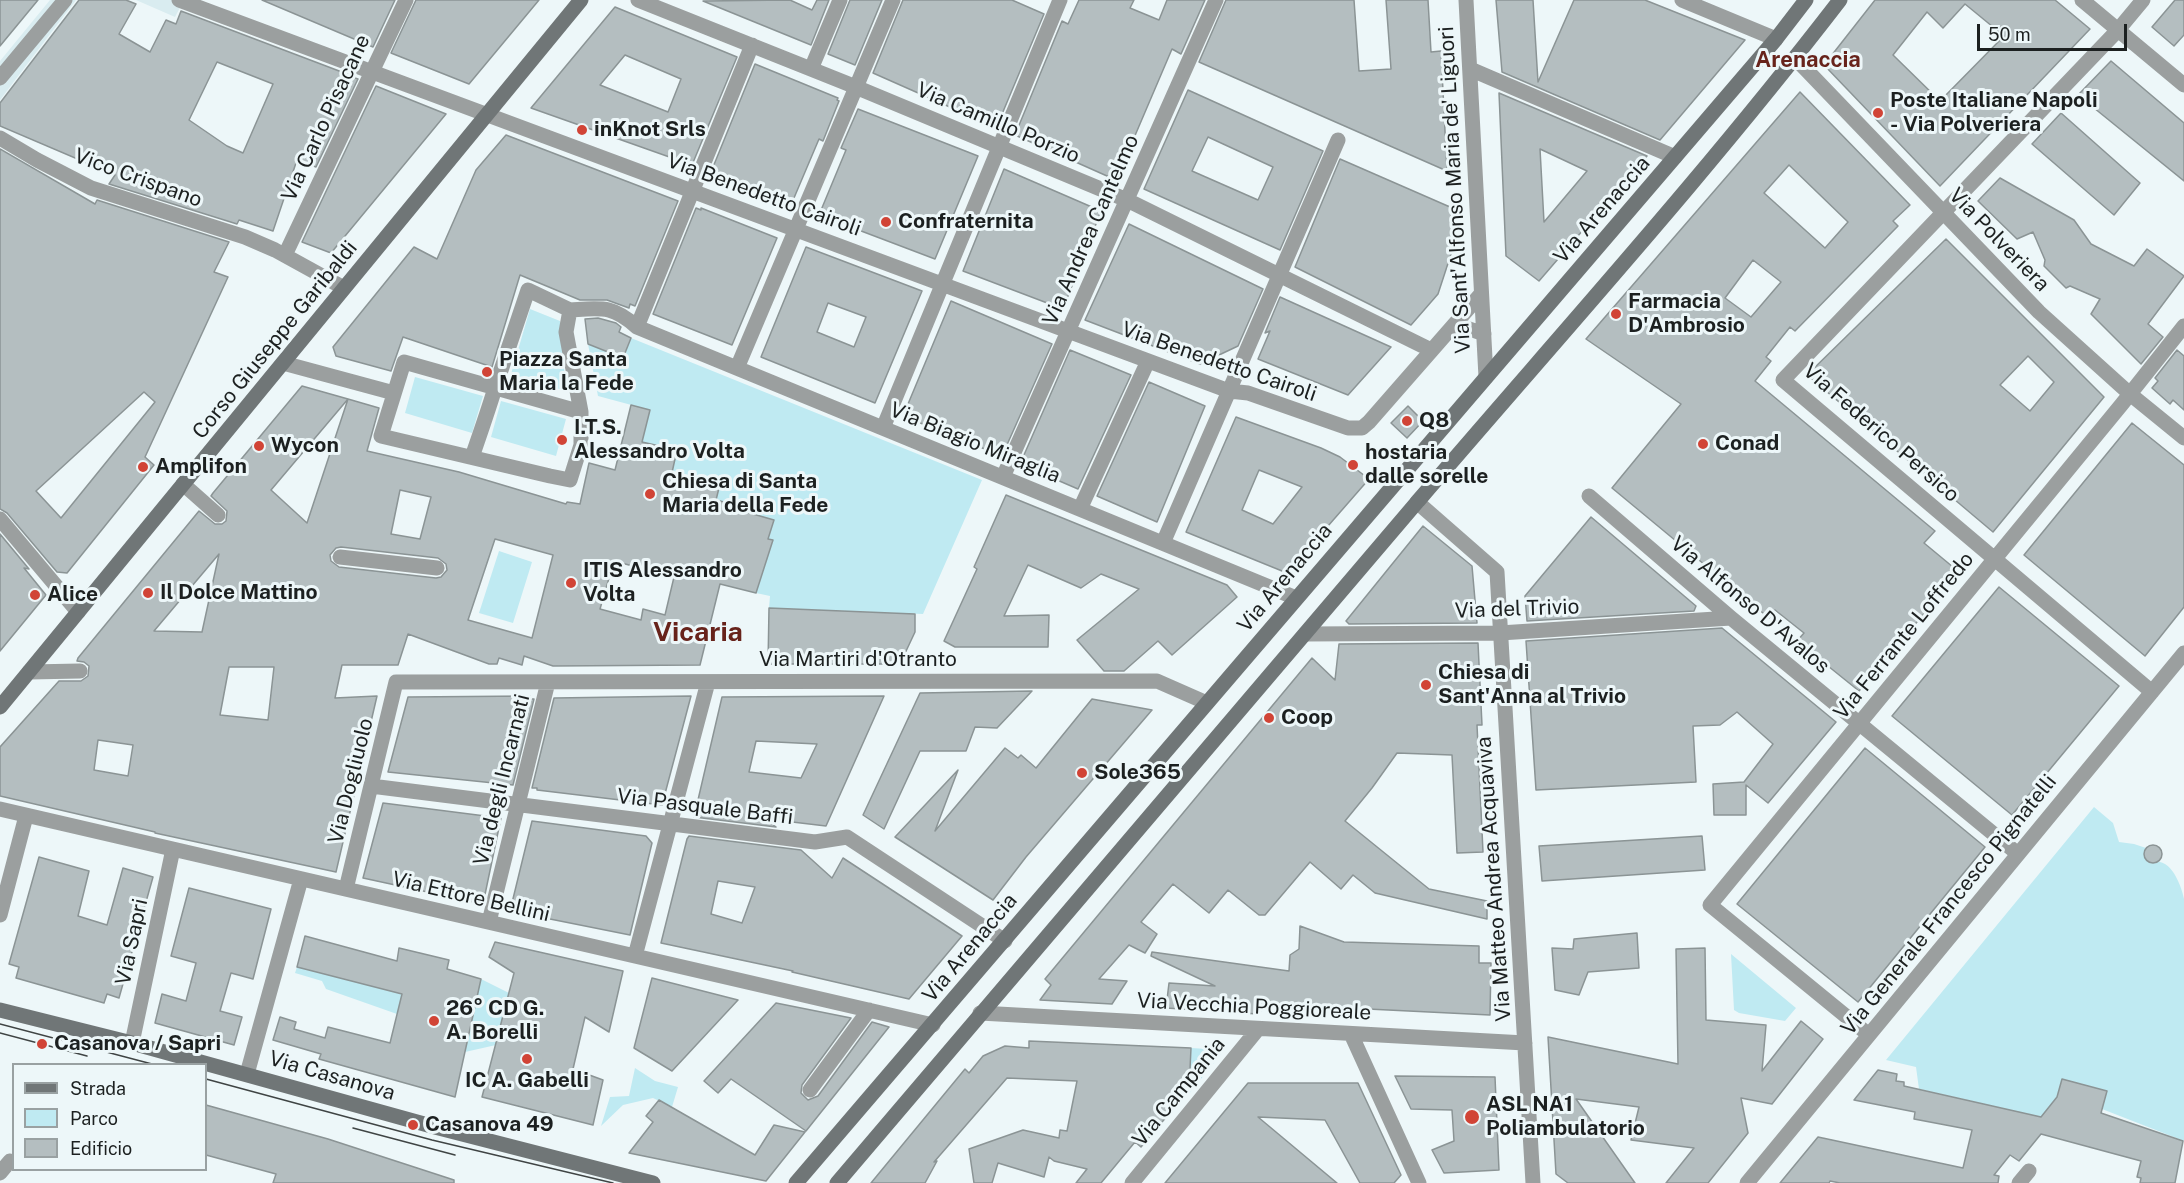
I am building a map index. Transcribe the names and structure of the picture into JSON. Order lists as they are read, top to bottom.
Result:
{
  "streets": {
    "main road": ["Via Arenaccia", "Corso Giuseppe Garibaldi", "Via Casanova"],
    "street": [
      "Via Carlo Pisacane",
      "Via Camillo Porzio",
      "Vico Crispano",
      "Via Sant'Alfonso Maria de' Liguori",
      "Via Benedetto Cairoli",
      "Via Andrea Cantelmo",
      "Via Polveriera",
      "Via Federico Persico",
      "Via Biagio Miraglia",
      "Via Alfonso D'Avalos",
      "Via del Trivio",
      "Via Ferrante Loffredo",
      "Via Martiri d'Otranto",
      "Via degli Incarnati",
      "Via Dogliuolo",
      "Via Pasquale Baffi",
      "Via Matteo Andrea Acquaviva",
      "Via Ettore Bellini",
      "Via Generale Francesco Pignatelli",
      "Via Sapri",
      "Via Vecchia Poggioreale",
      "Via Campania"
    ]
  },
  "crossings": [
    ["Via Carlo Pisacane", "Vico Crispano"],
    ["Via Carlo Pisacane", "Via Benedetto Cairoli"],
    ["Via Camillo Porzio", "Via Benedetto Cairoli"],
    ["Via Camillo Porzio", "Via Andrea Cantelmo"],
    ["Vico Crispano", "Corso Giuseppe Garibaldi"],
    ["Via Sant'Alfonso Maria de' Liguori", "Via Arenaccia"],
    ["Via Benedetto Cairoli", "Via Andrea Cantelmo"],
    ["Via Benedetto Cairoli", "Corso Giuseppe Garibaldi"],
    ["Via Arenaccia", "Via Biagio Miraglia"],
    ["Via Arenaccia", "Via Martiri d'Otranto"],
    ["Via Arenaccia", "Via Pasquale Baffi"],
    ["Via Arenaccia", "Via Ettore Bellini"],
    ["Via Andrea Cantelmo", "Via Biagio Miraglia"],
    ["Via Polveriera", "Via Federico Persico"],
    ["Via Polveriera", "Via Ferrante Loffredo"],
    ["Via Federico Persico", "Via Ferrante Loffredo"],
    ["Via Federico Persico", "Via Generale Francesco Pignatelli"],
    ["Via Alfonso D'Avalos", "Via del Trivio"],
    ["Via Alfonso D'Avalos", "Via Ferrante Loffredo"],
    ["Via Alfonso D'Avalos", "Via Generale Francesco Pignatelli"],
    ["Via del Trivio", "Via Matteo Andrea Acquaviva"],
    ["Via Ferrante Loffredo", "Via Generale Francesco Pignatelli"],
    ["Via Martiri d'Otranto", "Via degli Incarnati"],
    ["Via Martiri d'Otranto", "Via Dogliuolo"],
    ["Via degli Incarnati", "Via Pasquale Baffi"],
    ["Via degli Incarnati", "Via Ettore Bellini"],
    ["Via Dogliuolo", "Via Pasquale Baffi"],
    ["Via Dogliuolo", "Via Ettore Bellini"],
    ["Via Matteo Andrea Acquaviva", "Via Vecchia Poggioreale"],
    ["Via Ettore Bellini", "Via Sapri"],
    ["Via Sapri", "Via Casanova"],
    ["Via Vecchia Poggioreale", "Via Campania"]
  ],
  "districts": ["Arenaccia", "Vicaria"],
  "places": [
    "Poste Italiane Napoli - Via Polveriera",
    "inKnot Srls",
    "Confraternita",
    "Farmacia D'Ambrosio",
    "Piazza Santa Maria la Fede",
    "Q8",
    "I.T.S. Alessandro Volta",
    "Conad",
    "Wycon",
    "hostaria dalle sorelle",
    "Amplifon",
    "Chiesa di Santa Maria della Fede",
    "ITIS Alessandro Volta",
    "Il Dolce Mattino",
    "Alice",
    "Chiesa di Sant'Anna al Trivio",
    "Coop",
    "Sole365",
    "26° CD G. A. Borelli",
    "Casanova / Sapri",
    "IC A. Gabelli",
    "ASL NA1 Poliambulatorio",
    "Casanova 49"
  ],
  "legend": ["Strada", "Parco", "Edificio"],
  "scale_bar": "50 m"
}
